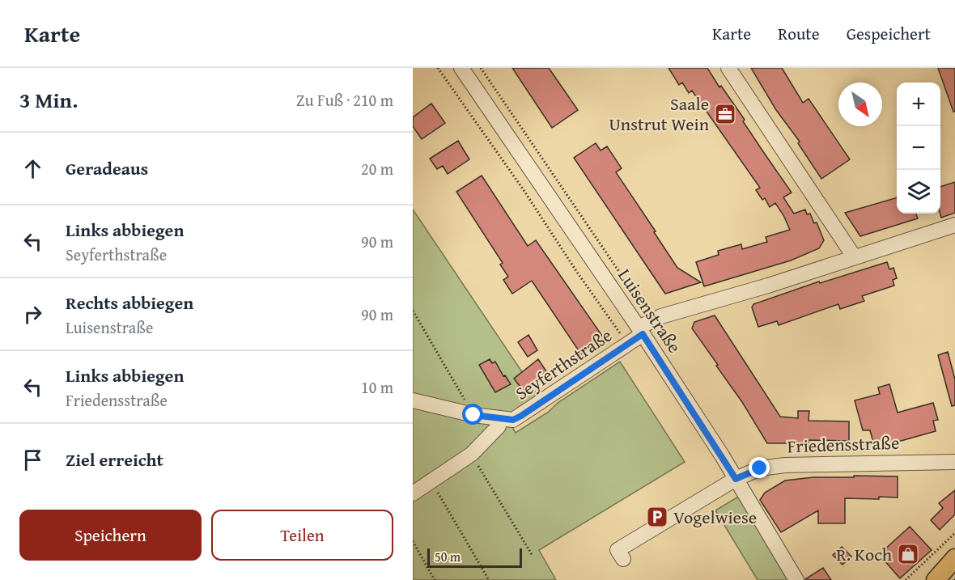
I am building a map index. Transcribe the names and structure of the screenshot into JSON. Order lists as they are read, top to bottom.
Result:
{
  "streets": {
    "street": ["Luisenstraße", "Seyferthstraße", "Friedensstraße"]
  },
  "crossings": [
    ["Luisenstraße", "Seyferthstraße"],
    ["Luisenstraße", "Friedensstraße"]
  ],
  "places": {
    "office": ["Saale Unstrut Wein"],
    "parking": ["Vogelwiese"],
    "shop": ["R. Koch"]
  },
  "scale_bar": "50 m",
  "north": "bottom right",
  "page": {
    "header": "Karte",
    "nav": ["Karte", "Route", "Gespeichert"],
    "heading": ["3 Min.", "Zu Fuß · 210 m"],
    "map_buttons": ["+", "−"],
    "list": [
      ["Geradeaus", "20 m"],
      ["Links abbiegen", "Seyferthstraße", "90 m"],
      ["Rechts abbiegen", "Luisenstraße", "90 m"],
      ["Links abbiegen", "Friedensstraße", "10 m"],
      "Ziel erreicht"
    ],
    "buttons": ["Speichern", "Teilen"],
    "scale": "50 m"
  }
}
